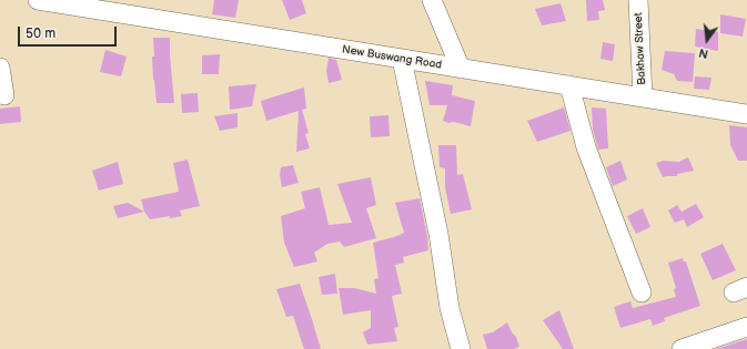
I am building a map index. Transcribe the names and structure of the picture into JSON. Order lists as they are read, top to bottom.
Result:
{
  "streets": {
    "street": ["Bakhaw Street", "New Buswang Road"]
  },
  "crossings": [
    ["Bakhaw Street", "New Buswang Road"]
  ],
  "scale_bar": "50 m",
  "north": "bottom"
}
